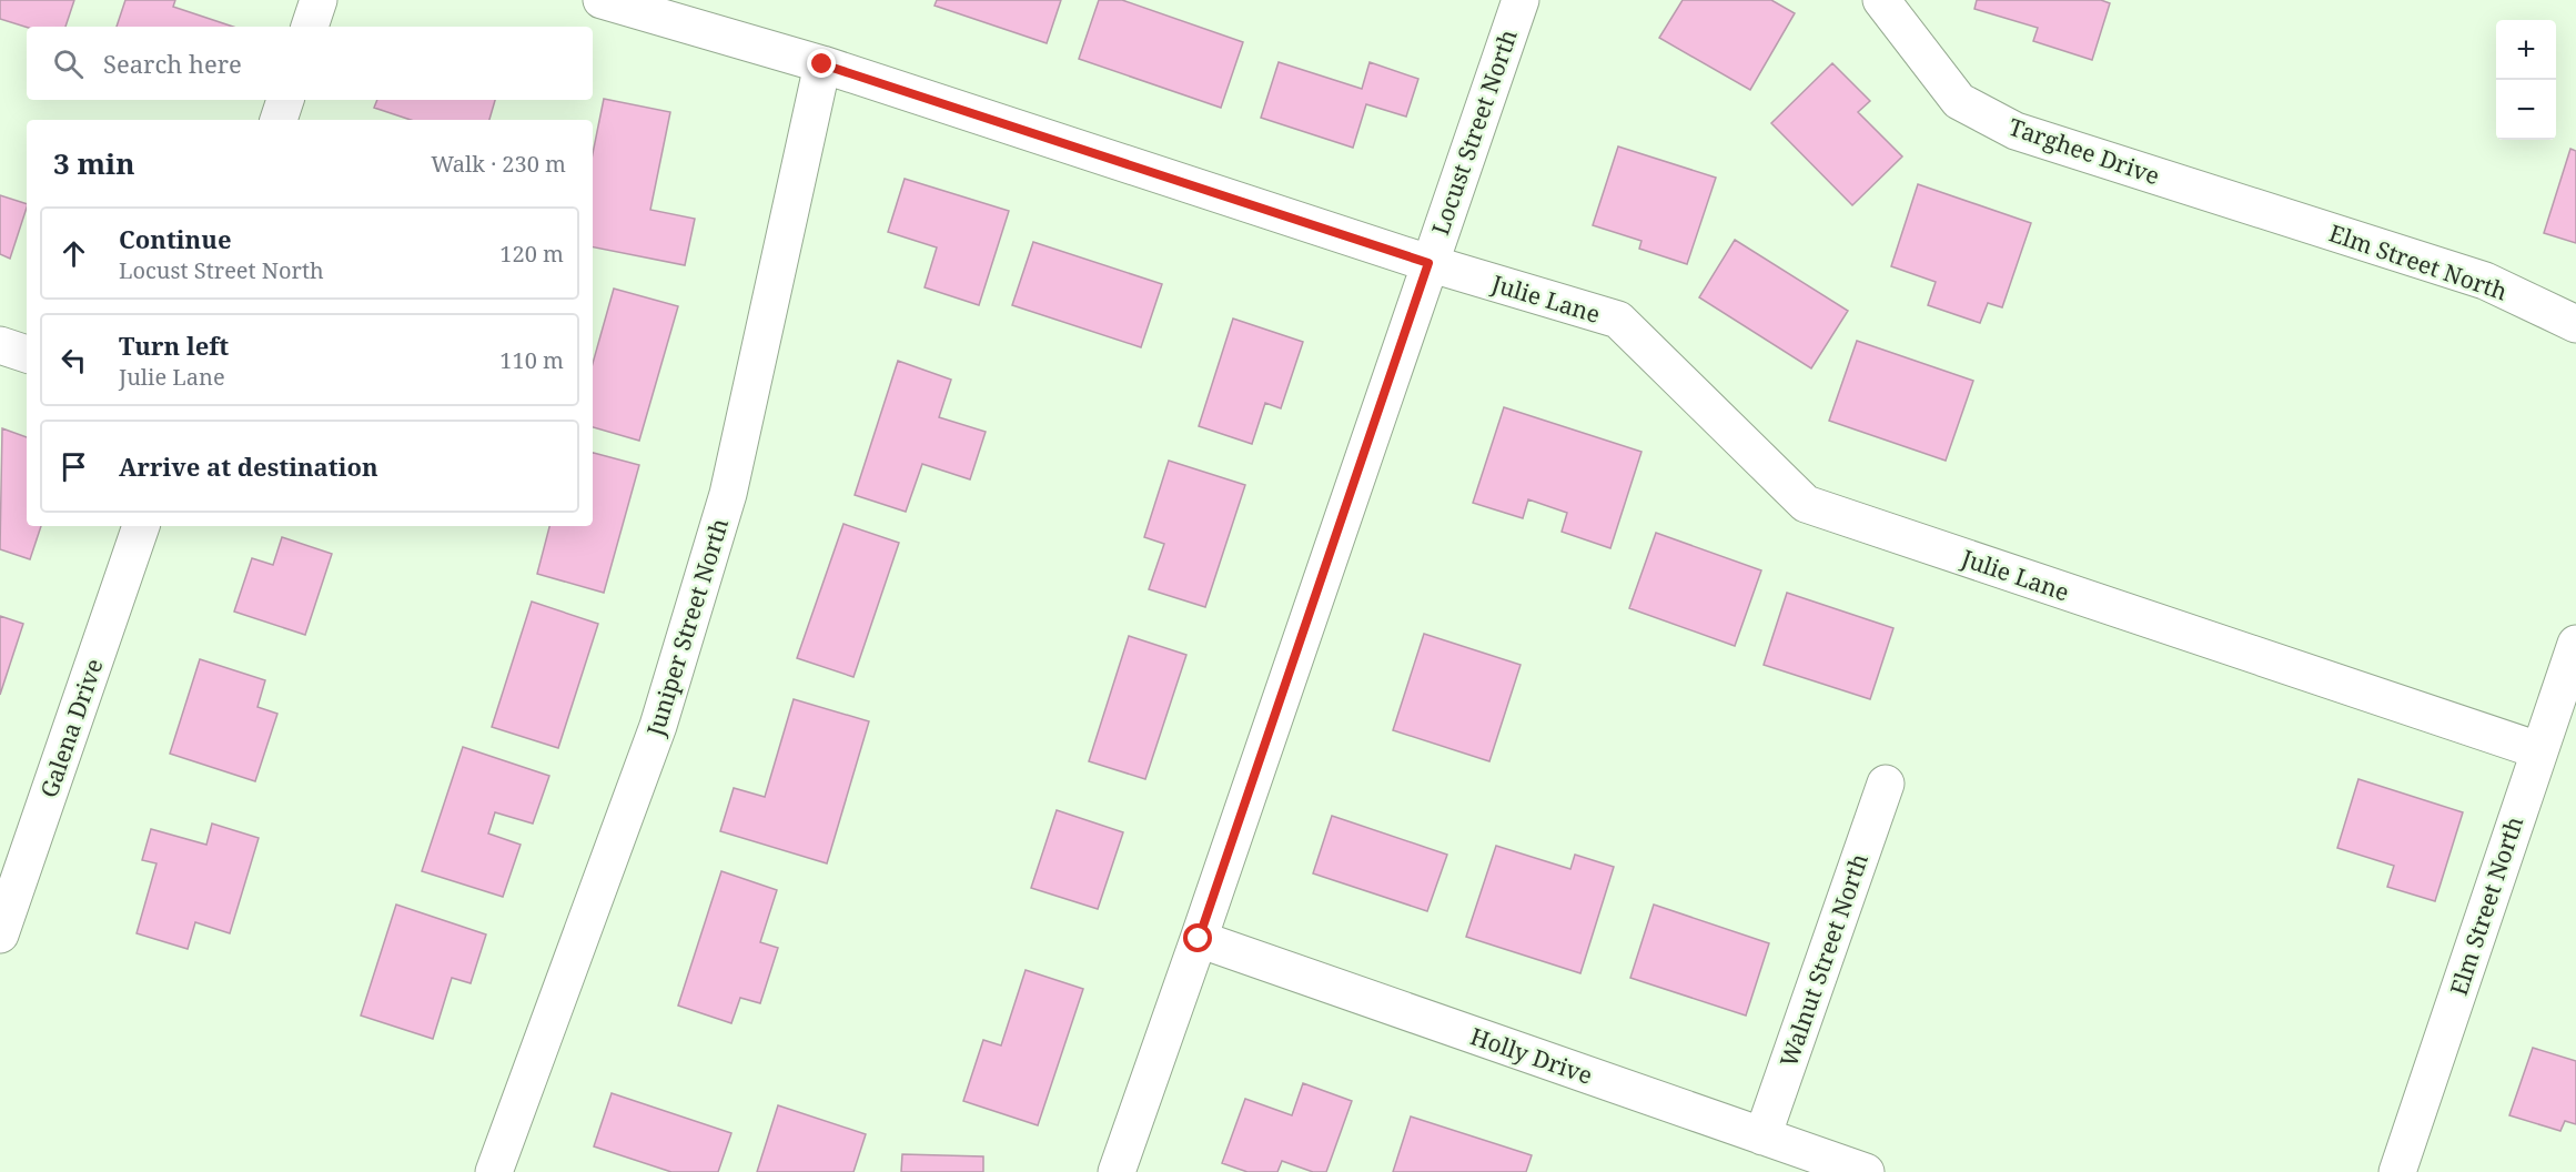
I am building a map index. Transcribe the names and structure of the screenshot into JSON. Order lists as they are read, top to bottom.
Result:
{
  "streets": {
    "street": [
      "Locust Street North",
      "Targhee Drive",
      "Elm Street North",
      "Julie Lane",
      "Juniper Street North",
      "Galena Drive",
      "Walnut Street North",
      "Holly Drive"
    ]
  },
  "crossings": [
    ["Locust Street North", "Julie Lane"],
    ["Locust Street North", "Holly Drive"],
    ["Targhee Drive", "Elm Street North"],
    ["Elm Street North", "Julie Lane"],
    ["Julie Lane", "Juniper Street North"],
    ["Walnut Street North", "Holly Drive"]
  ],
  "page": {
    "map_buttons": ["+", "−"],
    "search": "Search here",
    "heading": ["3 min", "Walk · 230 m"],
    "list": [
      ["Continue", "Locust Street North", "120 m"],
      ["Turn left", "Julie Lane", "110 m"],
      "Arrive at destination"
    ]
  }
}
